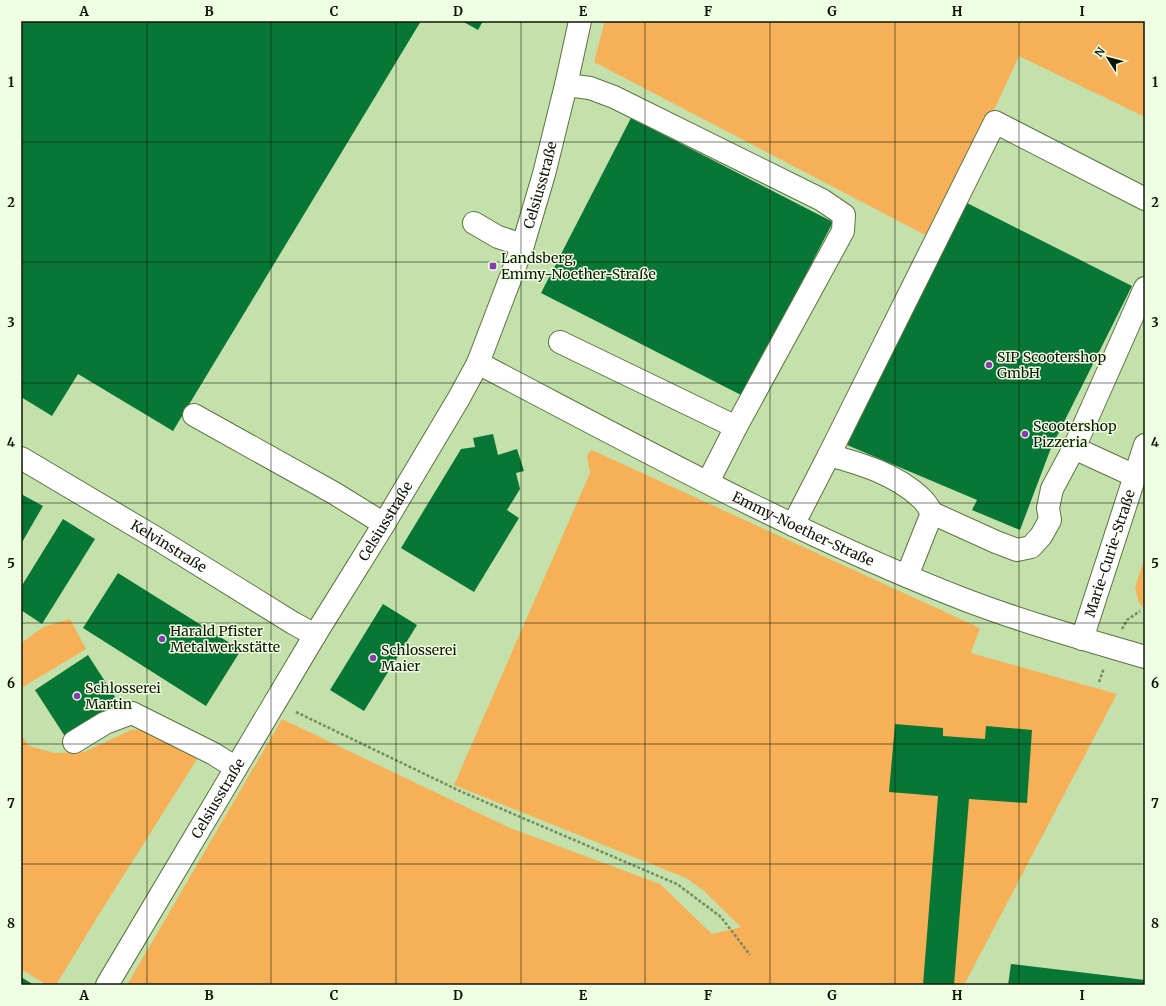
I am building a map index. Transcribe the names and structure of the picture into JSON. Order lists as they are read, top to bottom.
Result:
{
  "streets": {
    "street": [
      "Celsiusstraße",
      "Emmy-Noether-Straße",
      "Kelvinstraße",
      "Marie-Curie-Straße"
    ]
  },
  "crossings": [
    ["Celsiusstraße", "Emmy-Noether-Straße"],
    ["Celsiusstraße", "Kelvinstraße"],
    ["Emmy-Noether-Straße", "Marie-Curie-Straße"]
  ],
  "places": {
    "transit": ["Landsberg, Emmy-Noether-Straße"],
    "other": [
      "SIP Scootershop GmbH",
      "Scootershop Pizzeria",
      "Harald Pfister Metalwerkstätte",
      "Schlosserei Maier",
      "Schlosserei Martin"
    ]
  },
  "north": "top left",
  "grid": {
    "columns": [
      "A",
      "B",
      "C",
      "D",
      "E",
      "F",
      "G",
      "H",
      "I"
    ],
    "rows": [
      "1",
      "2",
      "3",
      "4",
      "5",
      "6",
      "7",
      "8"
    ]
  }
}
